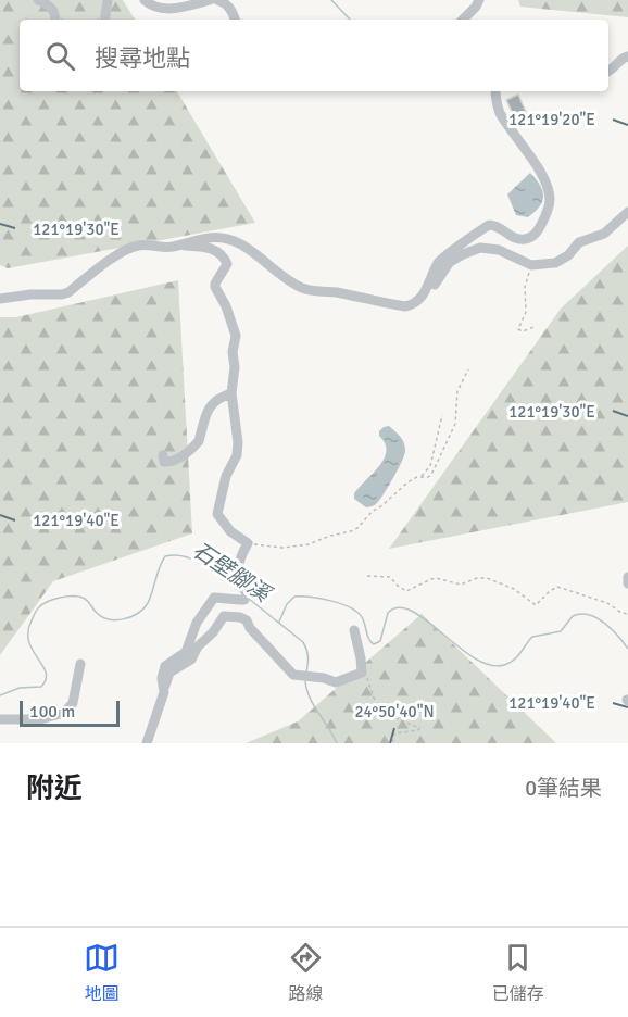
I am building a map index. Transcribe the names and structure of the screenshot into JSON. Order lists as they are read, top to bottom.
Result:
{
  "water": ["石壁腳溪"],
  "scale_bar": "100 m",
  "page": {
    "search": "搜尋地點",
    "scale": "100 m",
    "heading": ["附近", "0筆結果"],
    "nav": ["地圖", "路線", "已儲存"]
  },
  "coordinates": [
    "121°19'20\"E",
    "121°19'30\"E",
    "121°19'40\"E",
    "24°50'40\"N"
  ]
}
